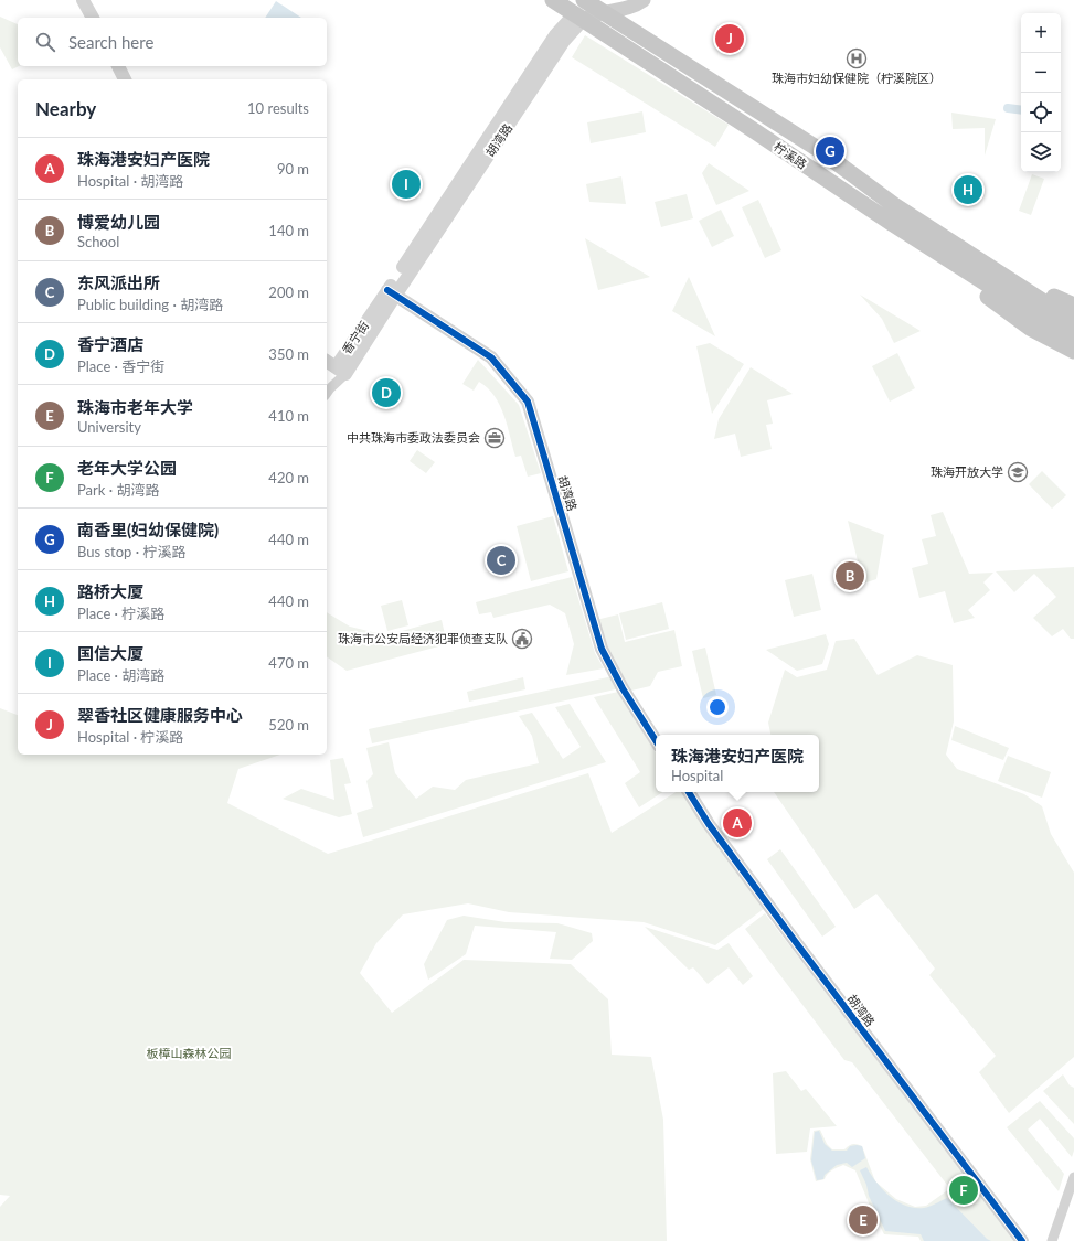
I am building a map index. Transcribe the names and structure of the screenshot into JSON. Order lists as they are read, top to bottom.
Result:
{
  "streets": {
    "main road": ["柠溪路"],
    "street": ["胡湾路", "香宁街"]
  },
  "crossings": [
    ["胡湾路", "柠溪路"],
    ["胡湾路", "香宁街"]
  ],
  "parks": ["板樟山森林公园"],
  "places": {
    "hospital": ["珠海市妇幼保健院（柠溪院区）"],
    "office": ["中共珠海市委政法委员会"],
    "school or university": ["珠海开放大学"],
    "public building": ["珠海市公安局经济犯罪侦查支队"]
  },
  "page": {
    "map_buttons": ["+", "−"],
    "search": "Search here",
    "pins": [
      "J",
      "G",
      "I",
      "H",
      "D",
      "C",
      "B",
      "A",
      "F",
      "E"
    ],
    "heading": ["Nearby", "10 results"],
    "list": [
      {
        "mark": "A",
        "name": "珠海港安妇产医院",
        "note": "Hospital · 胡湾路",
        "value": "90 m"
      },
      {
        "mark": "B",
        "name": "博爱幼儿园",
        "note": "School",
        "value": "140 m"
      },
      {
        "mark": "C",
        "name": "东风派出所",
        "note": "Public building · 胡湾路",
        "value": "200 m"
      },
      {
        "mark": "D",
        "name": "香宁酒店",
        "note": "Place · 香宁街",
        "value": "350 m"
      },
      {
        "mark": "E",
        "name": "珠海市老年大学",
        "note": "University",
        "value": "410 m"
      },
      {
        "mark": "F",
        "name": "老年大学公园",
        "note": "Park · 胡湾路",
        "value": "420 m"
      },
      {
        "mark": "G",
        "name": "南香里(妇幼保健院)",
        "note": "Bus stop · 柠溪路",
        "value": "440 m"
      },
      {
        "mark": "H",
        "name": "路桥大厦",
        "note": "Place · 柠溪路",
        "value": "440 m"
      },
      {
        "mark": "I",
        "name": "国信大厦",
        "note": "Place · 胡湾路",
        "value": "470 m"
      },
      {
        "mark": "J",
        "name": "翠香社区健康服务中心",
        "note": "Hospital · 柠溪路",
        "value": "520 m"
      }
    ],
    "popup": ["珠海港安妇产医院", "Hospital"]
  }
}
